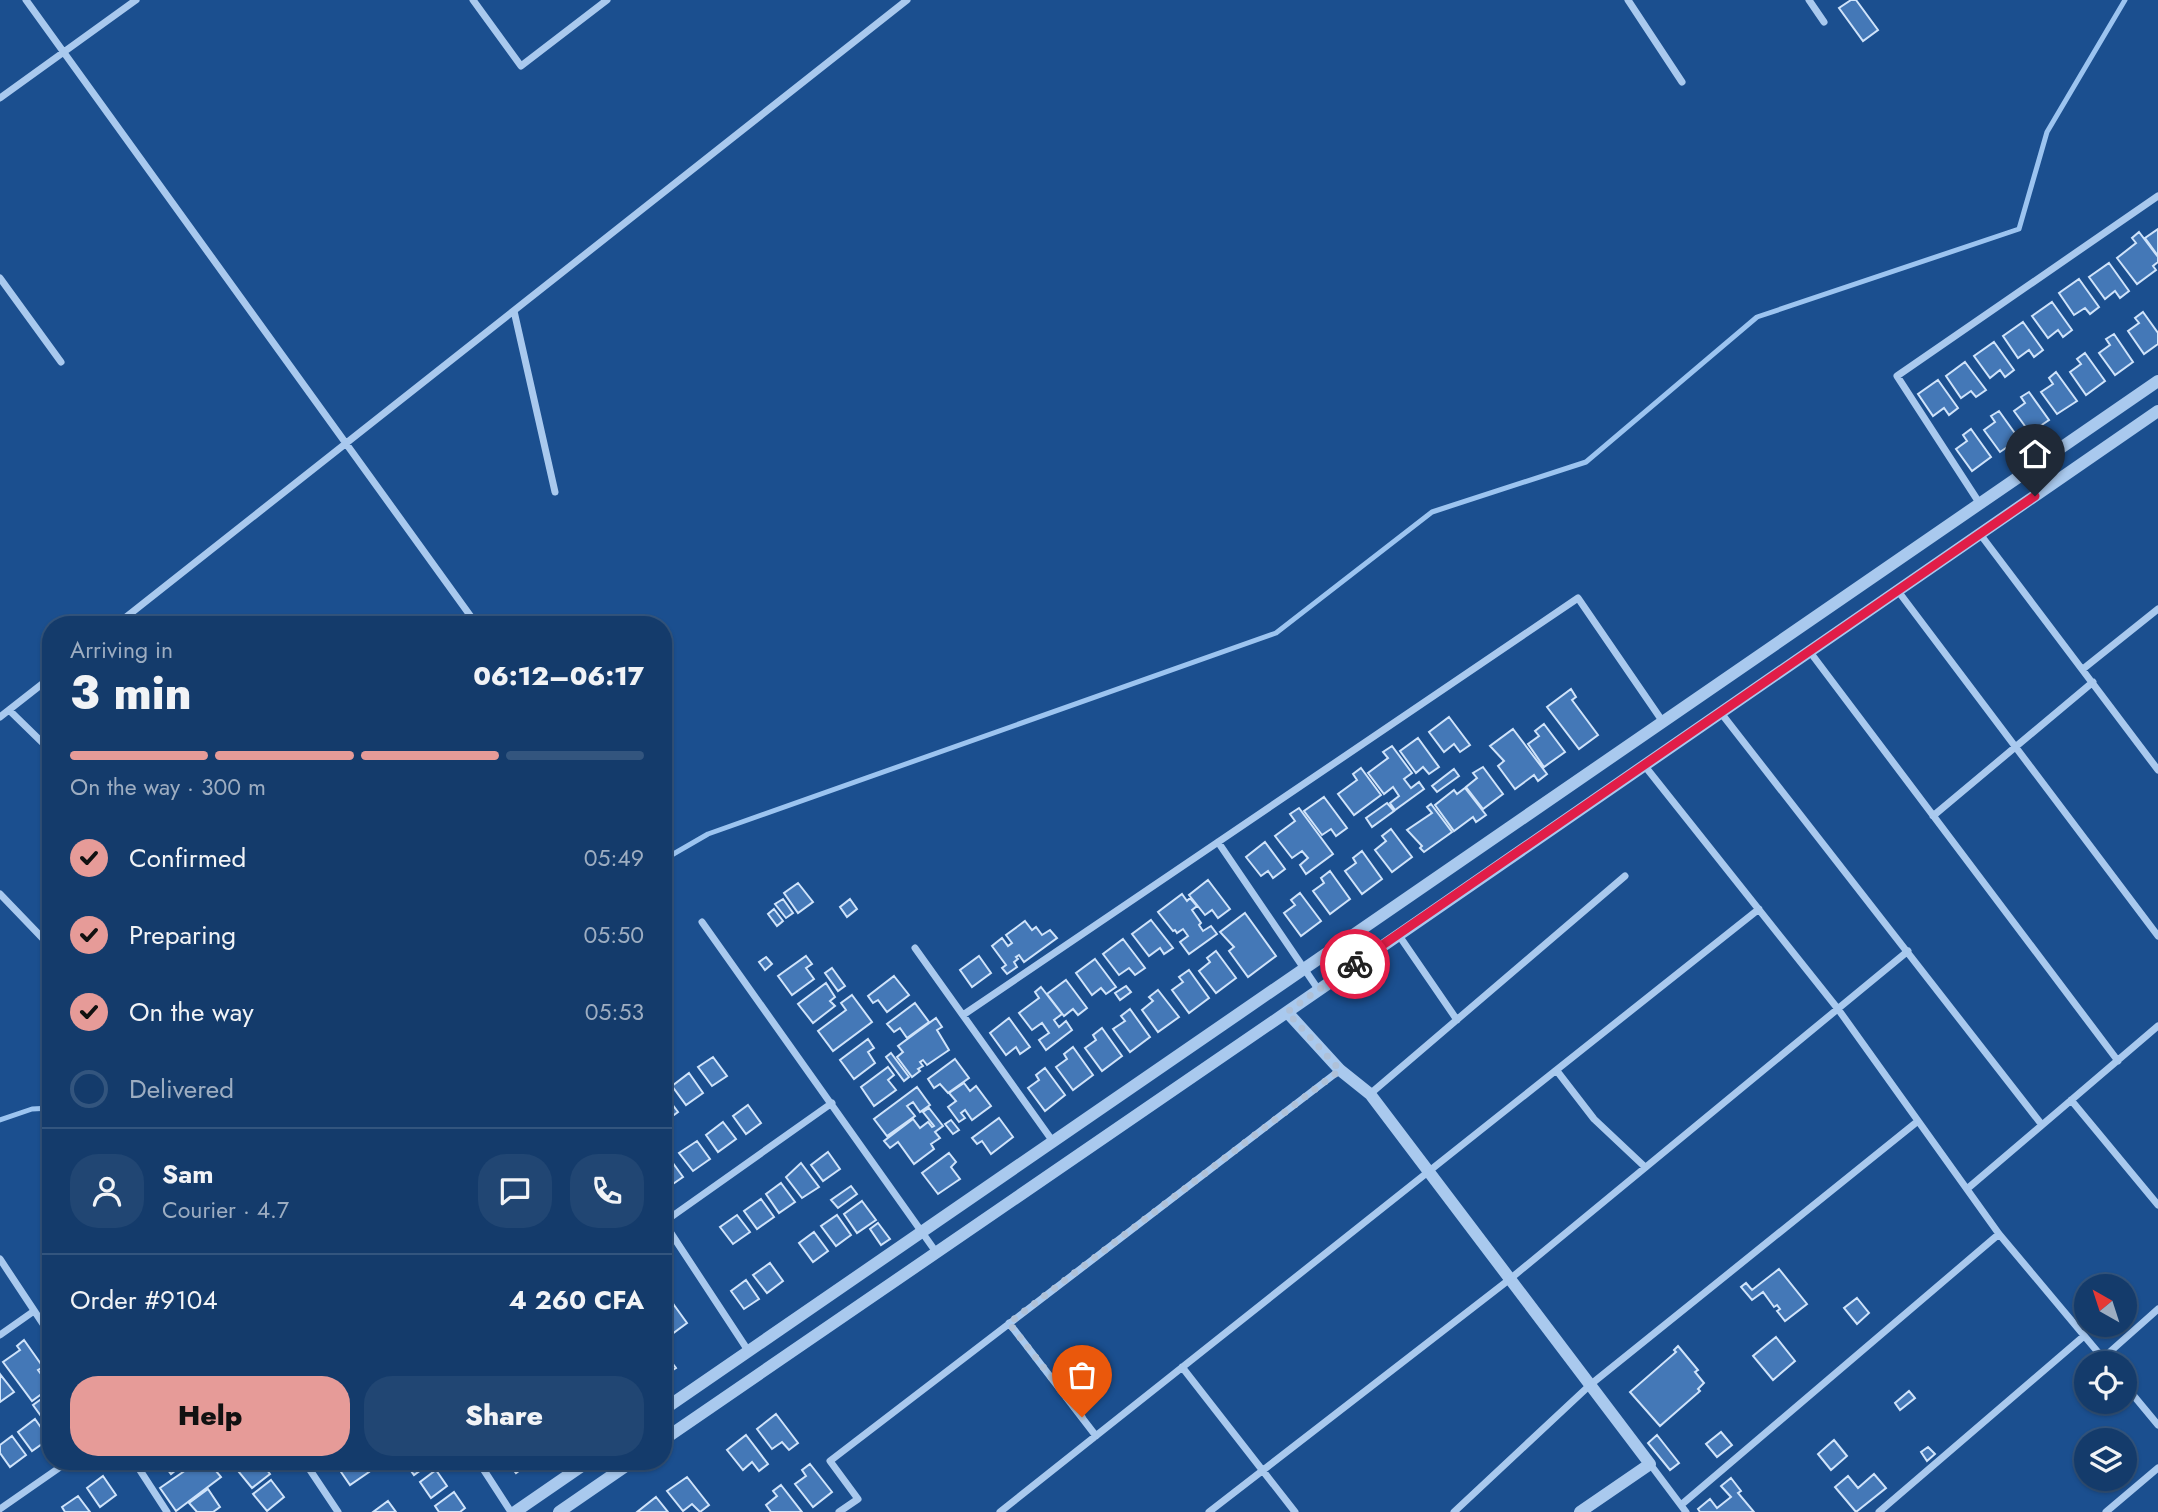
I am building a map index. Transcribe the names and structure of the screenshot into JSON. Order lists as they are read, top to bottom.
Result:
{
  "north": "top left",
  "page": {
    "heading": ["3 min", "Arriving in", "06:12–06:17"],
    "panel": [
      "Sam",
      "Courier · 4.7",
      "Order #9104",
      "4 260 CFA"
    ],
    "bar": "On the way · 300 m",
    "list": [
      ["Confirmed", "05:49"],
      ["Preparing", "05:50"],
      ["On the way", "05:53"],
      "Delivered"
    ],
    "buttons": ["Help", "Share"]
  }
}
